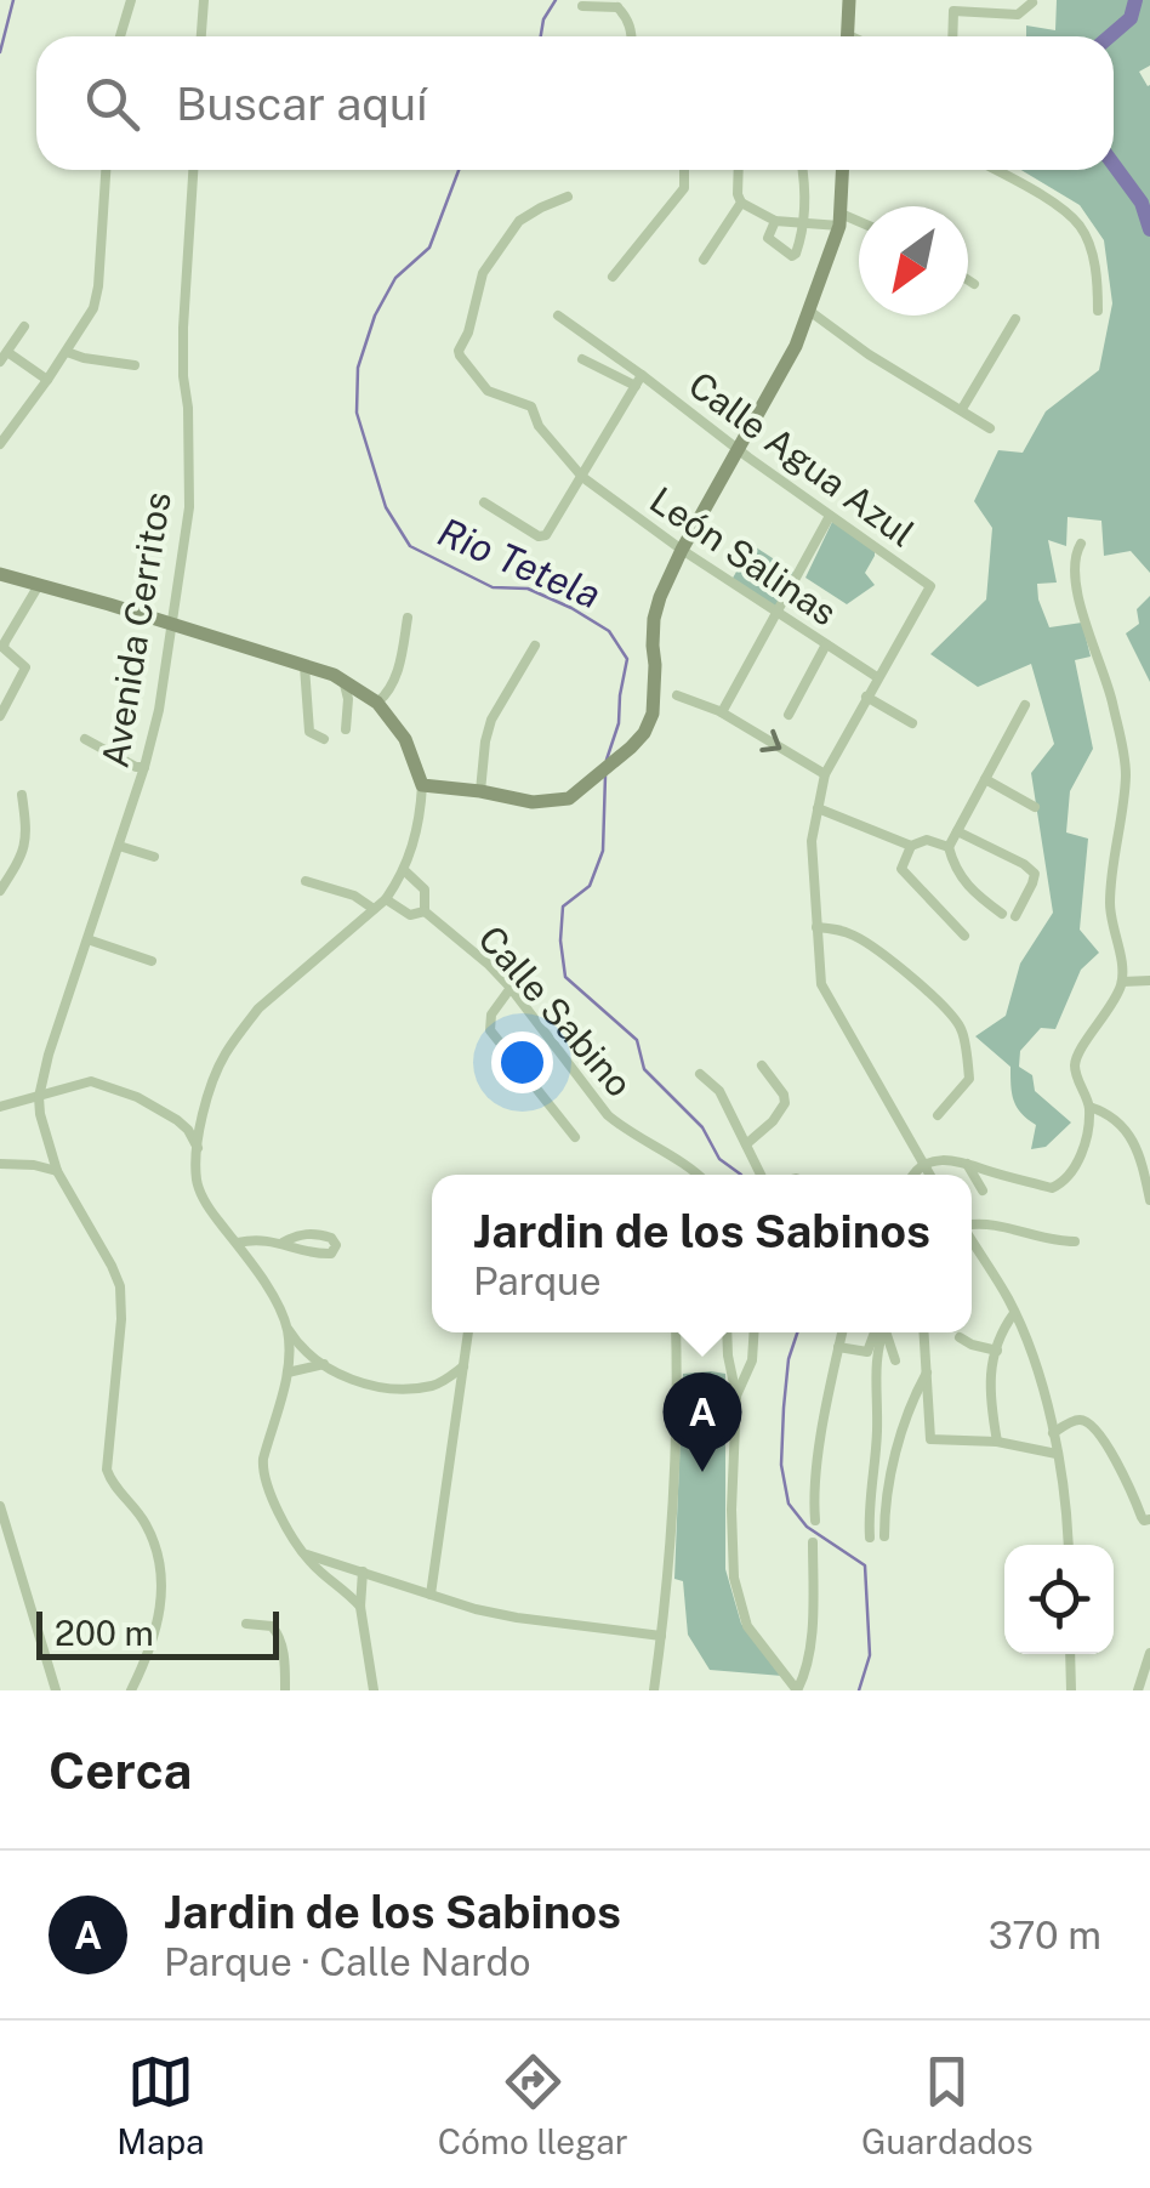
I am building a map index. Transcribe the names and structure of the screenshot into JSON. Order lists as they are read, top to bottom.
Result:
{
  "streets": {
    "street": [
      "Calle Agua Azul",
      "León Salinas",
      "Avenida Cerritos",
      "Calle Sabino"
    ]
  },
  "crossings": [
    ["Calle Agua Azul", "León Salinas"]
  ],
  "water": ["Rio Tetela"],
  "scale_bar": "200 m",
  "north": "bottom left",
  "page": {
    "search": "Buscar aquí",
    "popup": ["Jardin de los Sabinos", "Parque"],
    "pins": "A",
    "scale": "200 m",
    "heading": "Cerca",
    "list": [
      {
        "mark": "A",
        "name": "Jardin de los Sabinos",
        "note": "Parque · Calle Nardo",
        "value": "370 m"
      }
    ],
    "nav": ["Mapa", "Cómo llegar", "Guardados"]
  }
}
